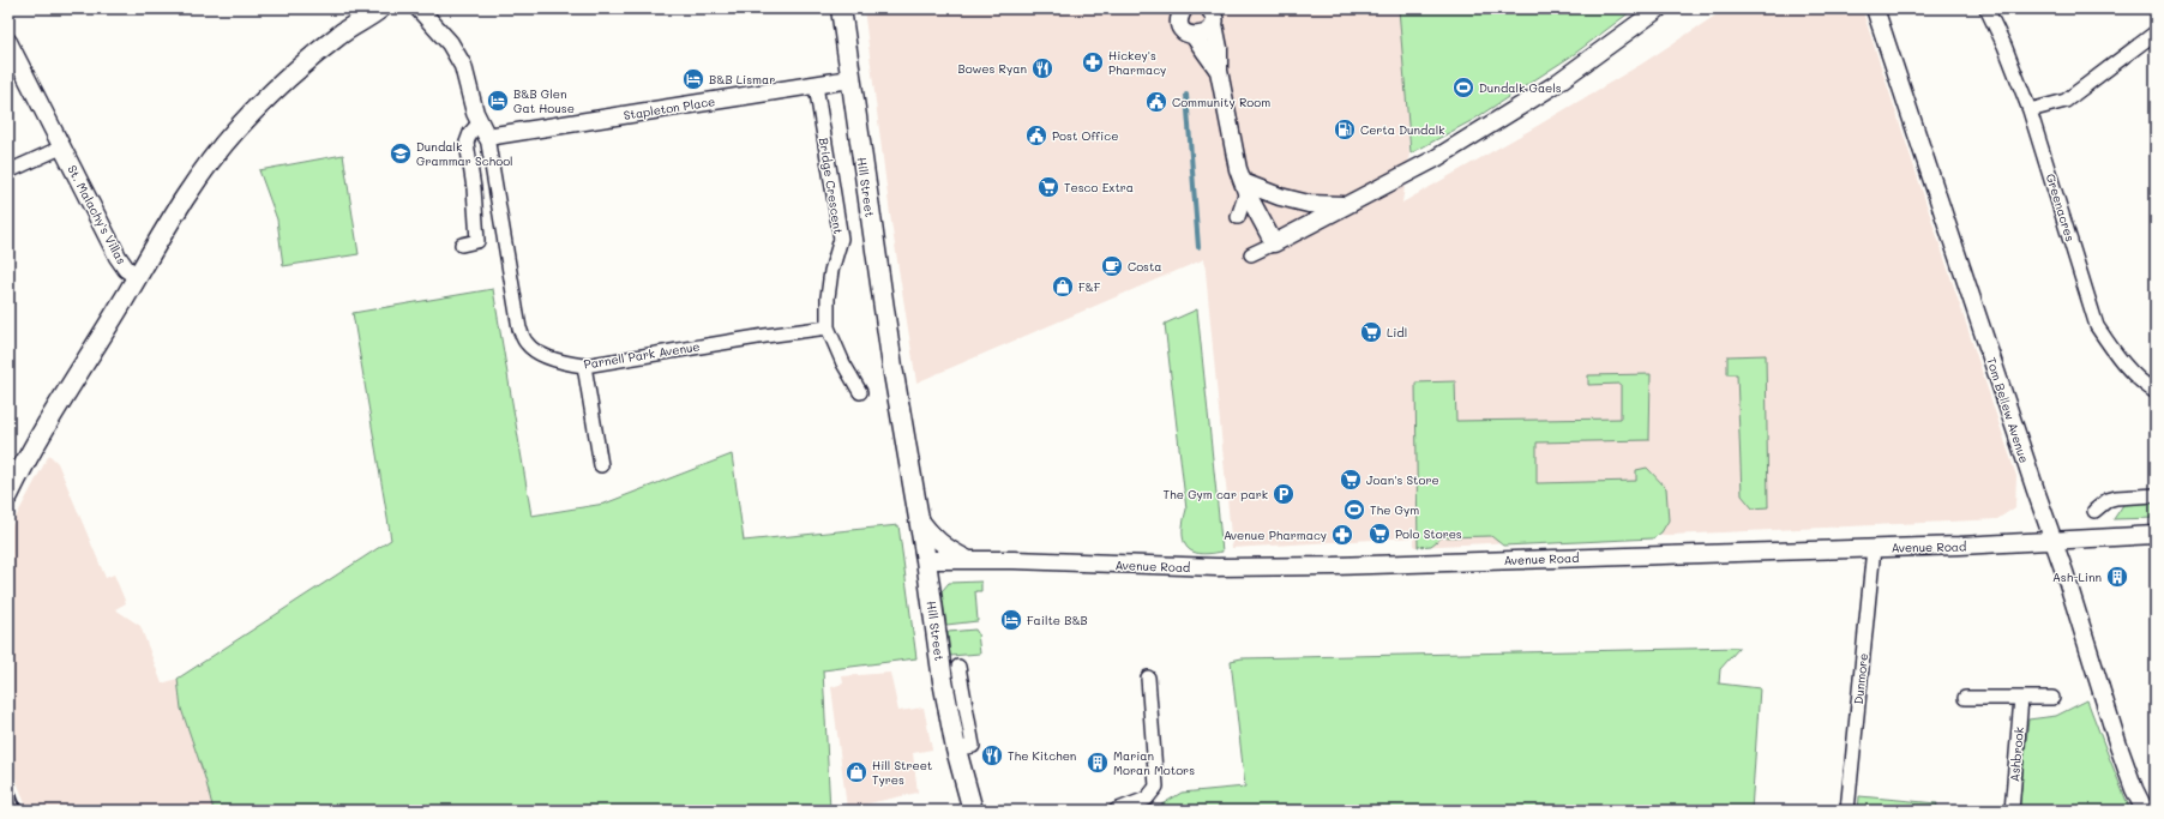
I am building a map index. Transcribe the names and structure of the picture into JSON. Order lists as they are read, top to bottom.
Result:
{
  "streets": {
    "main road": ["Hill Street"],
    "street": [
      "Stapleton Place",
      "Bridge Crescent",
      "Greenacres",
      "St. Malachy's Villas",
      "Parnell Park Avenue",
      "Tom Bellew Avenue",
      "Avenue Road",
      "Dunmore",
      "Ashbrook"
    ]
  },
  "crossings": [
    ["Stapleton Place", "Bridge Crescent"],
    ["Stapleton Place", "Hill Street"],
    ["Stapleton Place", "Parnell Park Avenue"],
    ["Bridge Crescent", "Parnell Park Avenue"],
    ["Hill Street", "Avenue Road"],
    ["Tom Bellew Avenue", "Avenue Road"],
    ["Avenue Road", "Dunmore"]
  ],
  "places": {
    "pharmacy": ["Hickey's Pharmacy", "Avenue Pharmacy"],
    "restaurant": ["Bowes Ryan", "The Kitchen"],
    "hotel": ["B&B Lismar", "B&B Glen Gat House", "Failte B&B"],
    "sports": ["Dundalk Gaels", "The Gym"],
    "public building": ["Community Room", "Post Office"],
    "fuel station": ["Certa Dundalk"],
    "school or university": ["Dundalk Grammar School"],
    "supermarket": [
      "Tesco Extra",
      "Lidl",
      "Joan's Store",
      "Polo Stores"
    ],
    "cafe": ["Costa"],
    "shop": ["F&F", "Hill Street Tyres"],
    "parking": ["The Gym car park"],
    "building": ["Ash-Linn", "Marian Moran Motors"]
  }
}
